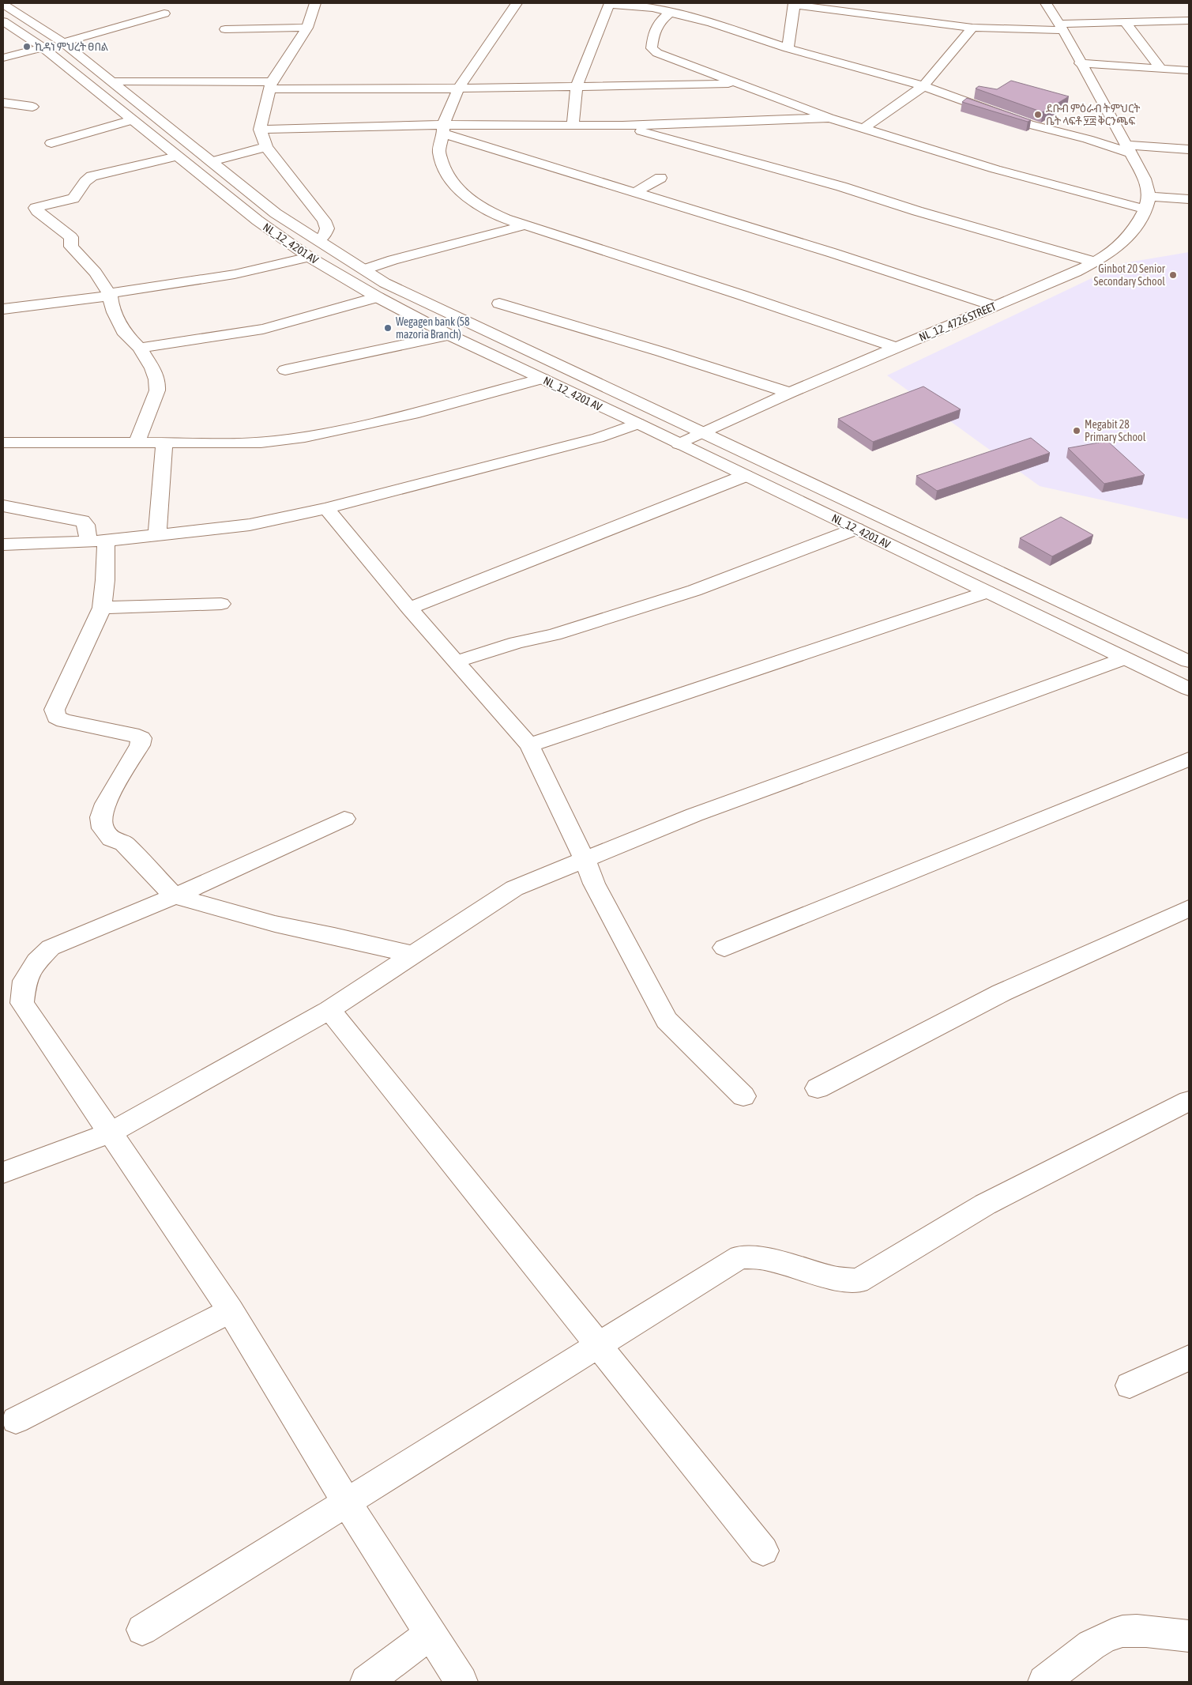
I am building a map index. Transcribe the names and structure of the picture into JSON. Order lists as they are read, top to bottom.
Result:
{
  "streets": {
    "street": ["NL_12_4201 AV", "NL_12_4726 STREET"]
  },
  "crossings": [
    ["NL_12_4201 AV", "NL_12_4726 STREET"]
  ],
  "places": [
    "ኪዳነ ምህረት ፀበል",
    "ደቡብ ምዕራብ ትምህርት ቤት ላፍቶ ፶፰ ቅርንጫፍ",
    "Ginbot 20 Senior Secondary School",
    "Wegagen bank (58 mazoria Branch)",
    "Megabit 28 Primary School"
  ]
}
